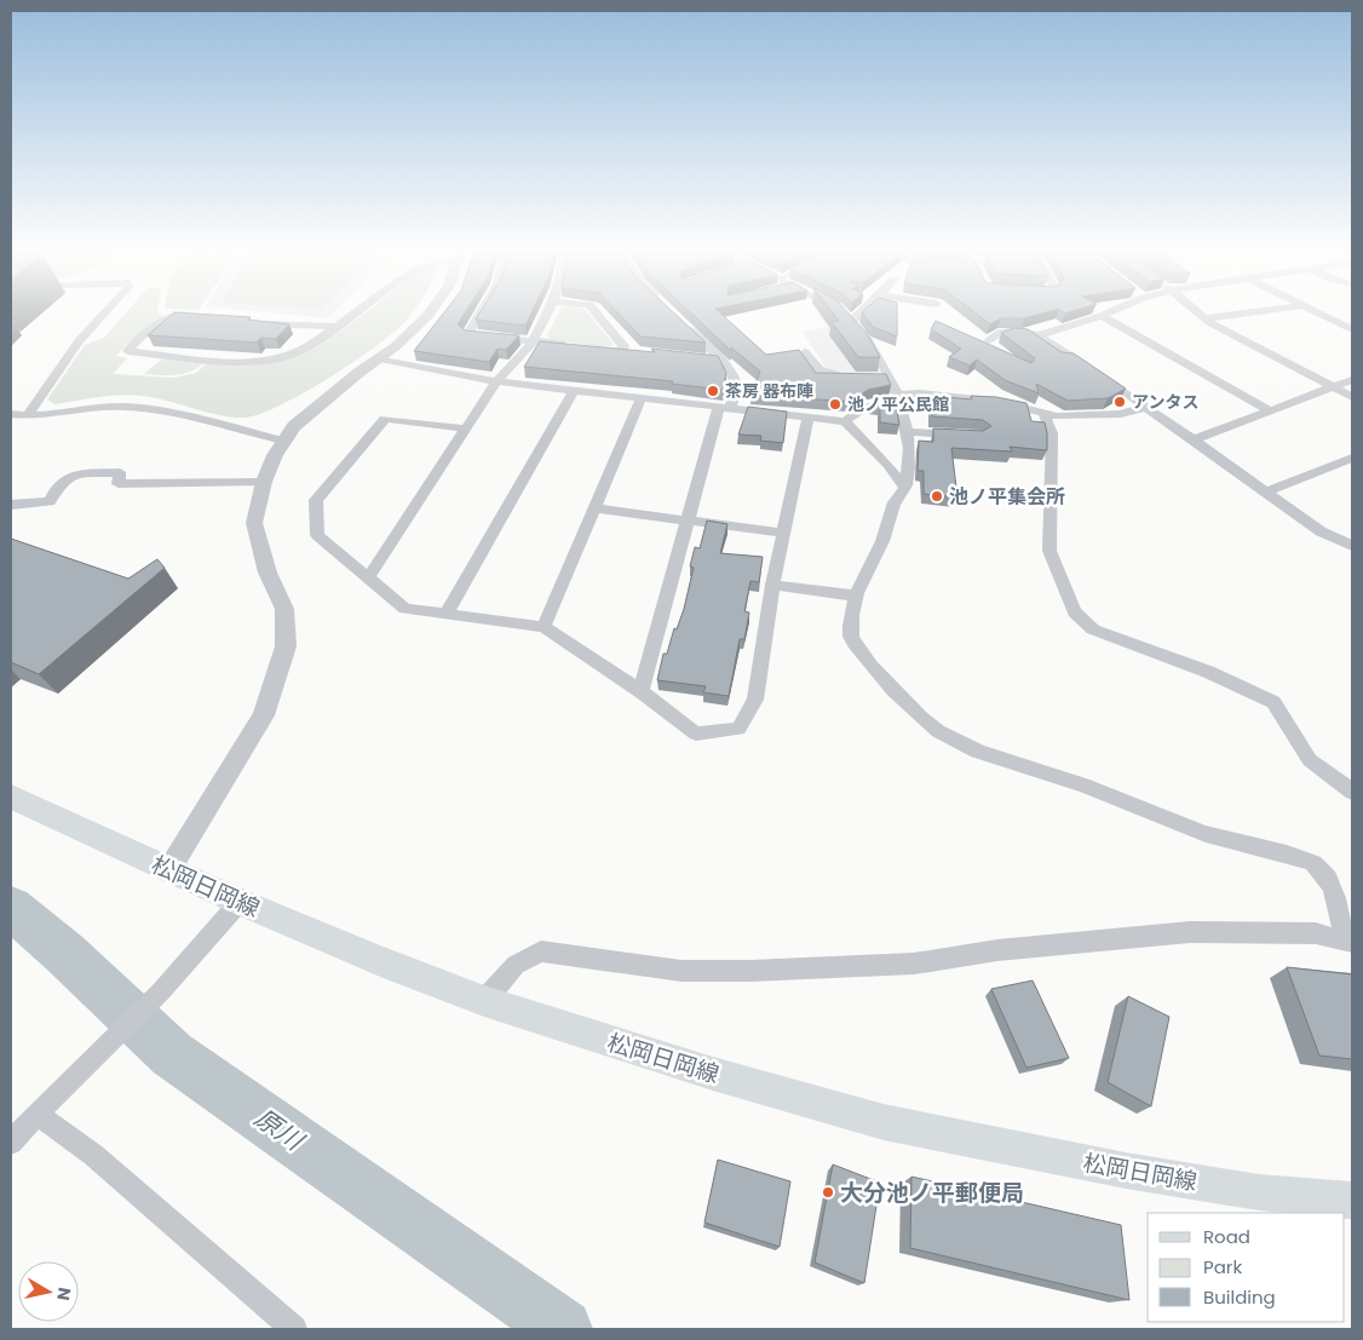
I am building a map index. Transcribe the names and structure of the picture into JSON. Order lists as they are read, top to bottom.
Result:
{
  "streets": {
    "main road": ["松岡日岡線"]
  },
  "water": ["原川"],
  "places": [
    "茶房 器布陣",
    "アンタス",
    "池ノ平公民館",
    "池ノ平集会所",
    "大分池ノ平郵便局"
  ],
  "legend": ["Road", "Park", "Building"],
  "north": "right"
}
